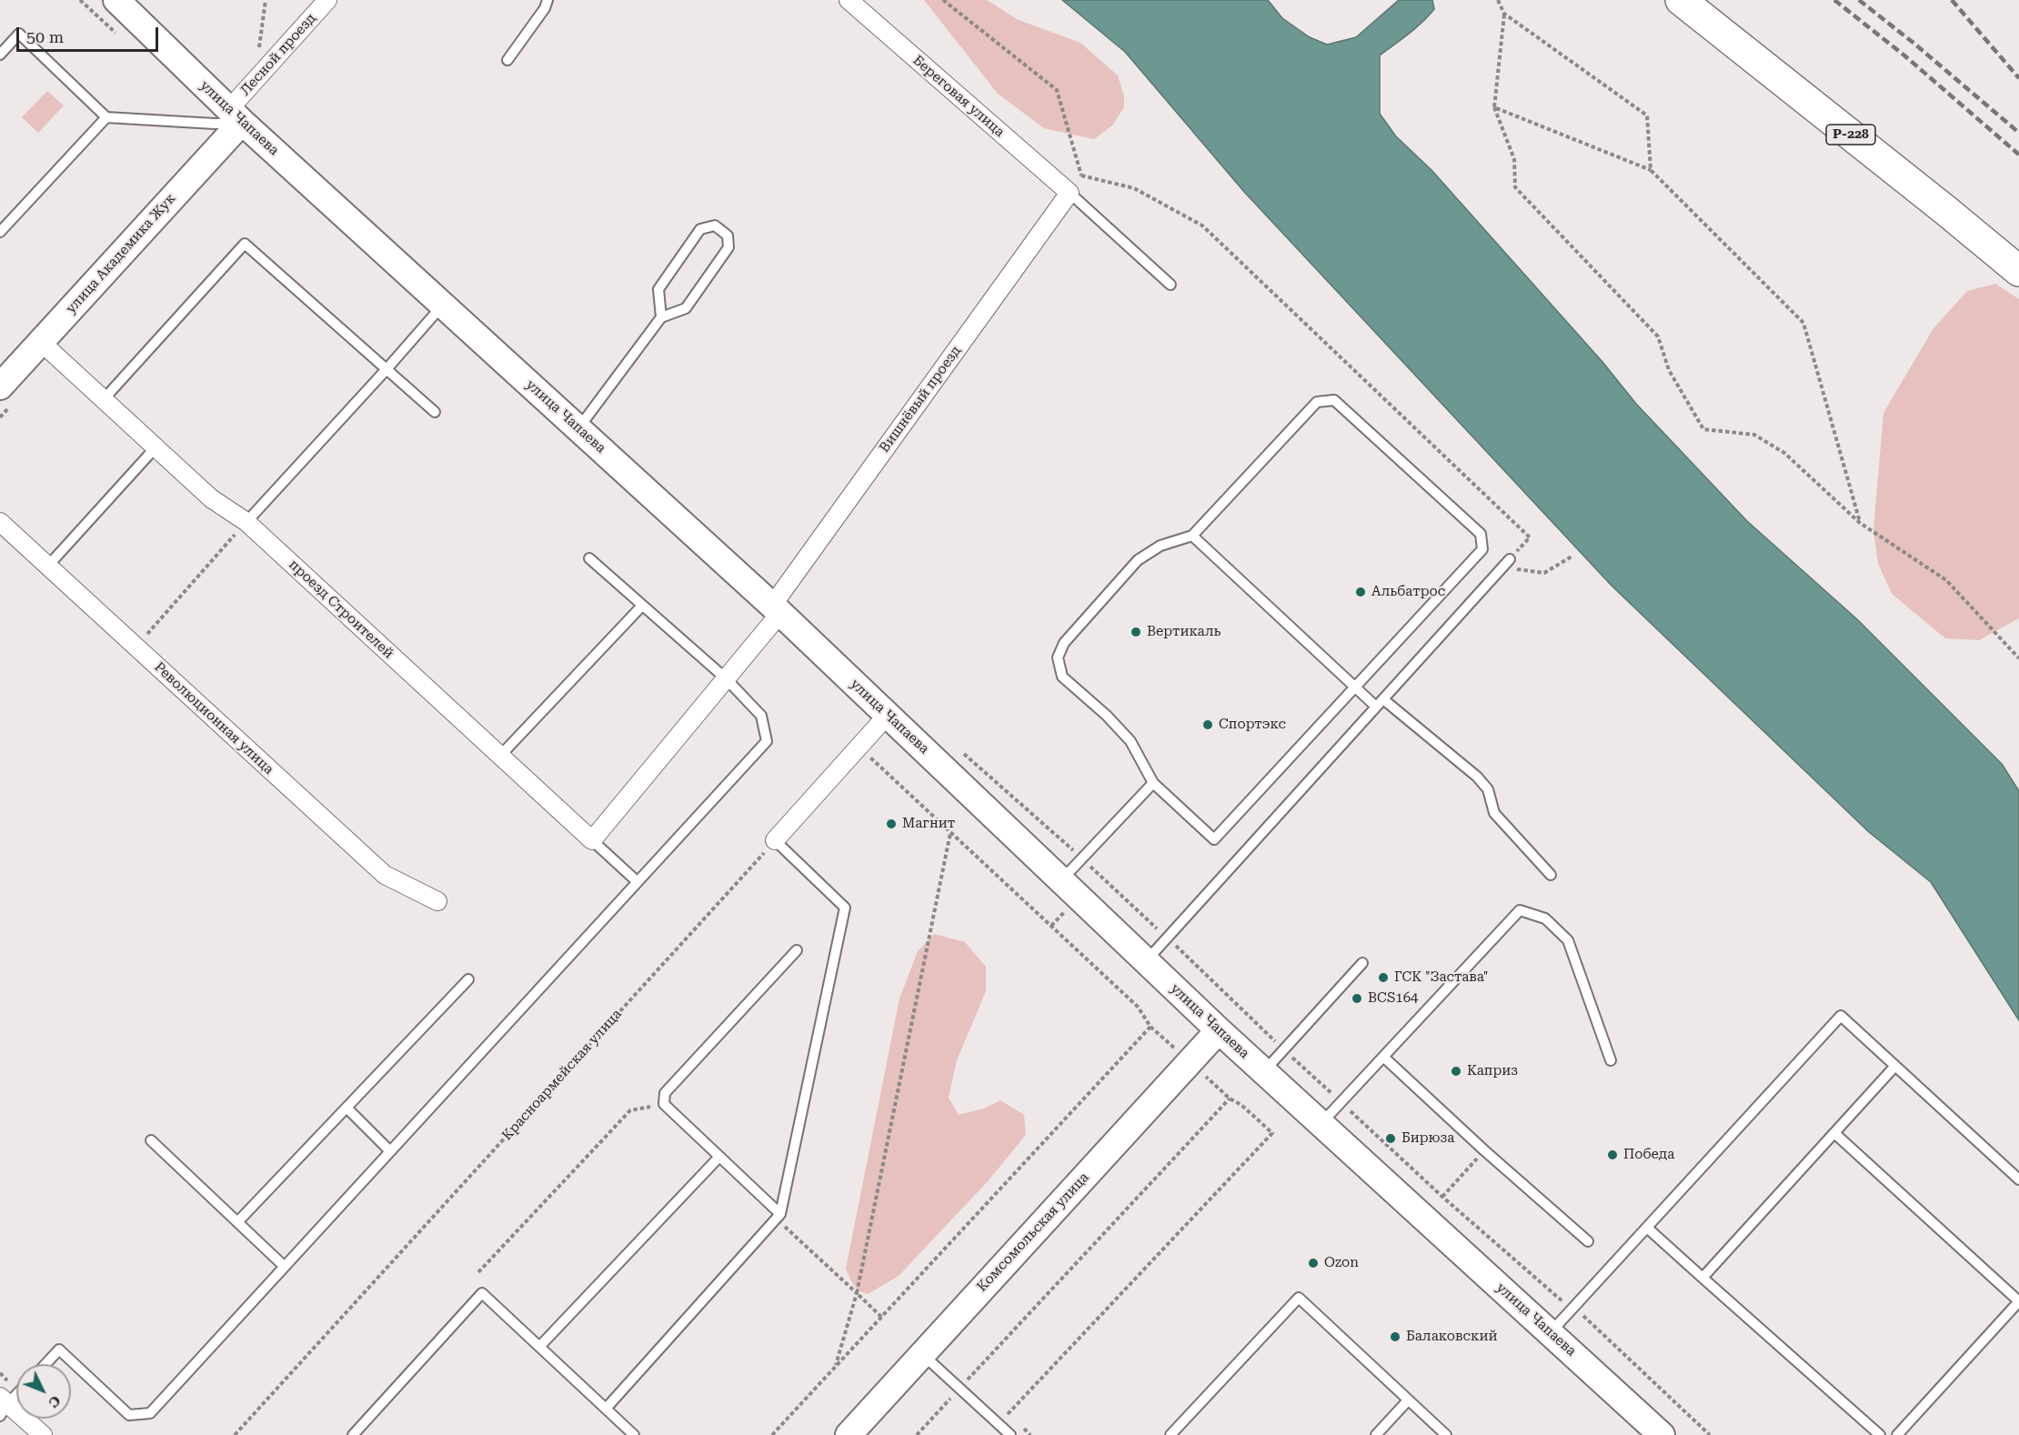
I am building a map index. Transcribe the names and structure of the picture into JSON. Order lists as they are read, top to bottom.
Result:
{
  "streets": {
    "highway": ["Р-228"],
    "street": [
      "Лесной проезд",
      "Береговая улица",
      "улица Чапаева",
      "улица Академика Жук",
      "Вишнёвый проезд",
      "проезд Строителей",
      "Революционная улица",
      "Комсомольская улица"
    ],
    "path": ["Красноармейская улица"]
  },
  "crossings": [
    ["Лесной проезд", "улица Чапаева"],
    ["Лесной проезд", "улица Академика Жук"],
    ["Береговая улица", "Вишнёвый проезд"],
    ["улица Чапаева", "улица Академика Жук"],
    ["улица Чапаева", "Вишнёвый проезд"],
    ["улица Чапаева", "Комсомольская улица"],
    ["улица Академика Жук", "проезд Строителей"],
    ["Вишнёвый проезд", "проезд Строителей"]
  ],
  "places": [
    "Альбатрос",
    "Вертикаль",
    "Спортэкс",
    "Магнит",
    "ГСК \"Застава\"",
    "BCS164",
    "Каприз",
    "Бирюза",
    "Победа",
    "Ozon",
    "Балаковский"
  ],
  "scale_bar": "50 m",
  "north": "bottom right"
}
